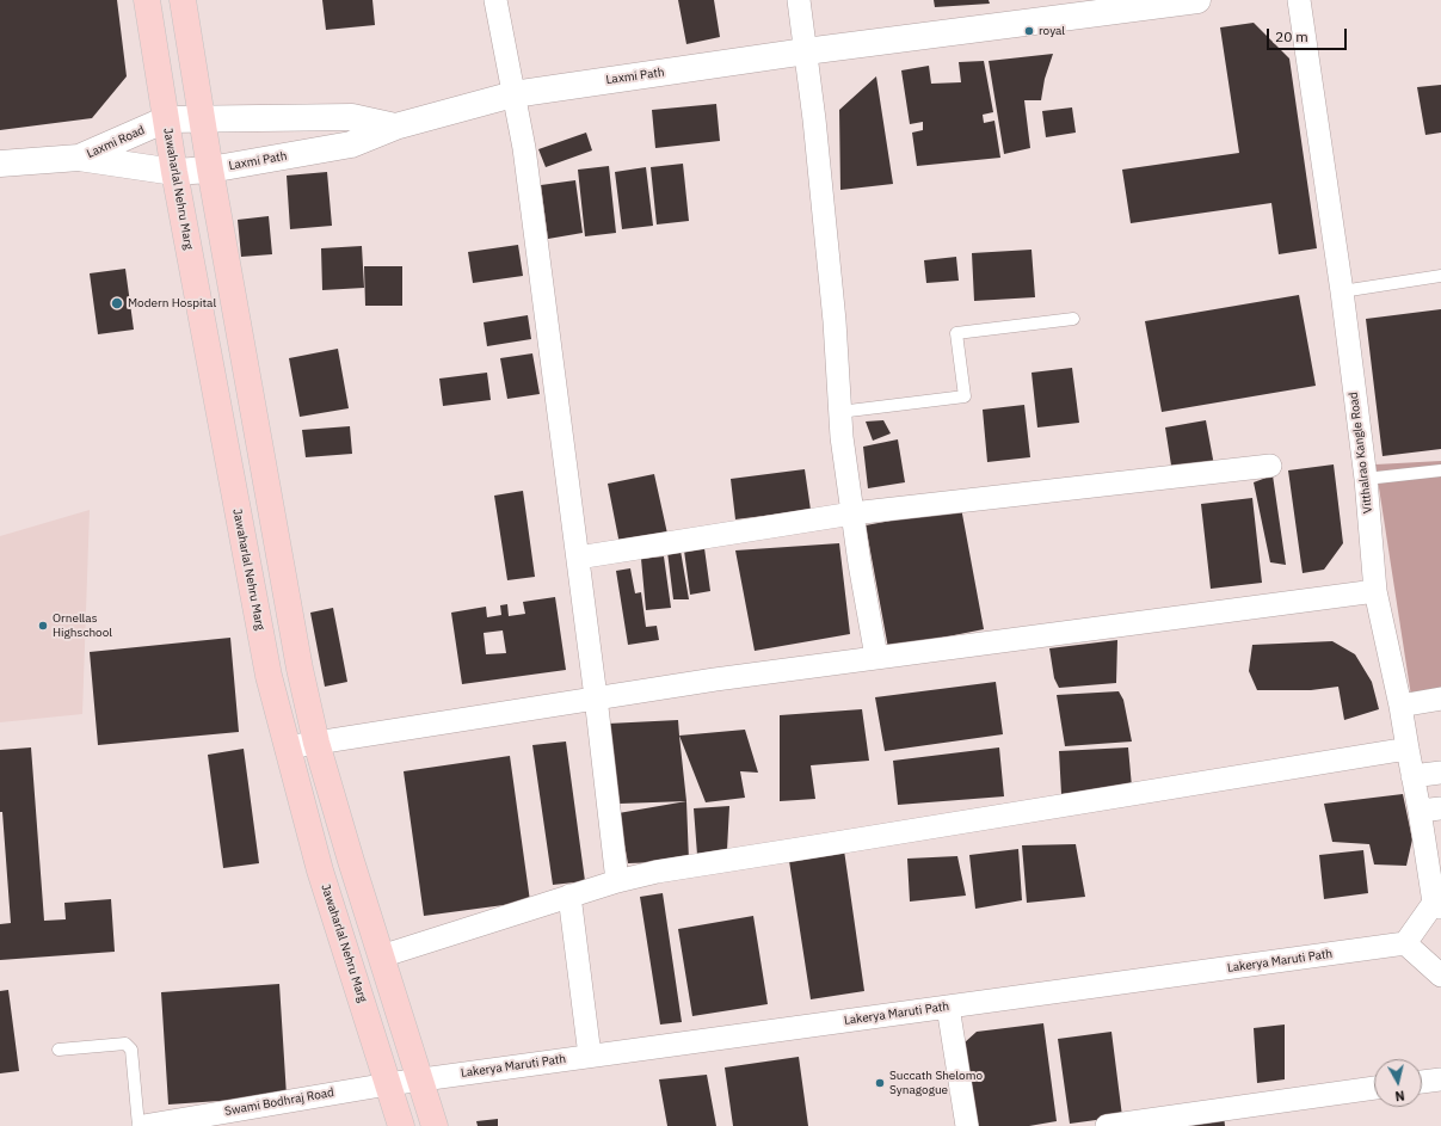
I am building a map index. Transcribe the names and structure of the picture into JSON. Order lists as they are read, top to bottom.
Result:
{
  "streets": {
    "main road": ["Jawaharlal Nehru Marg"],
    "street": [
      "Laxmi Path",
      "Laxmi Road",
      "Vitthalrao Kangle Road",
      "Lakerya Maruti Path",
      "Swami Bodhraj Road"
    ]
  },
  "crossings": [
    ["Laxmi Path", "Laxmi Road"],
    ["Laxmi Path", "Jawaharlal Nehru Marg"],
    ["Laxmi Road", "Jawaharlal Nehru Marg"],
    ["Jawaharlal Nehru Marg", "Lakerya Maruti Path"],
    ["Jawaharlal Nehru Marg", "Swami Bodhraj Road"],
    ["Vitthalrao Kangle Road", "Lakerya Maruti Path"],
    ["Lakerya Maruti Path", "Swami Bodhraj Road"]
  ],
  "places": [
    "royal",
    "Modern Hospital",
    "Ornellas Highschool",
    "Succath Shelomo Synagogue"
  ],
  "scale_bar": "20 m",
  "north": "bottom"
}
